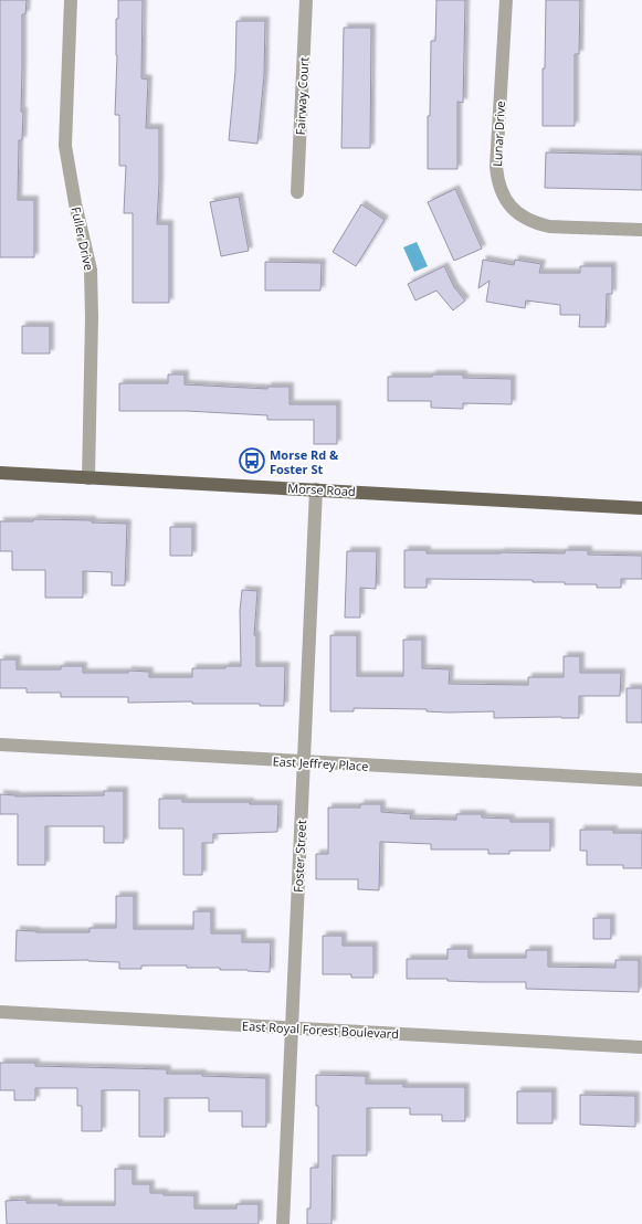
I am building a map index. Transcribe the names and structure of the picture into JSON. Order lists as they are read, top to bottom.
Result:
{
  "streets": {
    "main road": ["Morse Road"],
    "street": [
      "Fairway Court",
      "Lunar Drive",
      "Fuller Drive",
      "East Jeffrey Place",
      "Foster Street",
      "East Royal Forest Boulevard"
    ]
  },
  "crossings": [
    ["Fuller Drive", "Morse Road"],
    ["Morse Road", "Foster Street"],
    ["East Jeffrey Place", "Foster Street"],
    ["Foster Street", "East Royal Forest Boulevard"]
  ],
  "places": {
    "bus stop": ["Morse Rd & Foster St"]
  }
}
